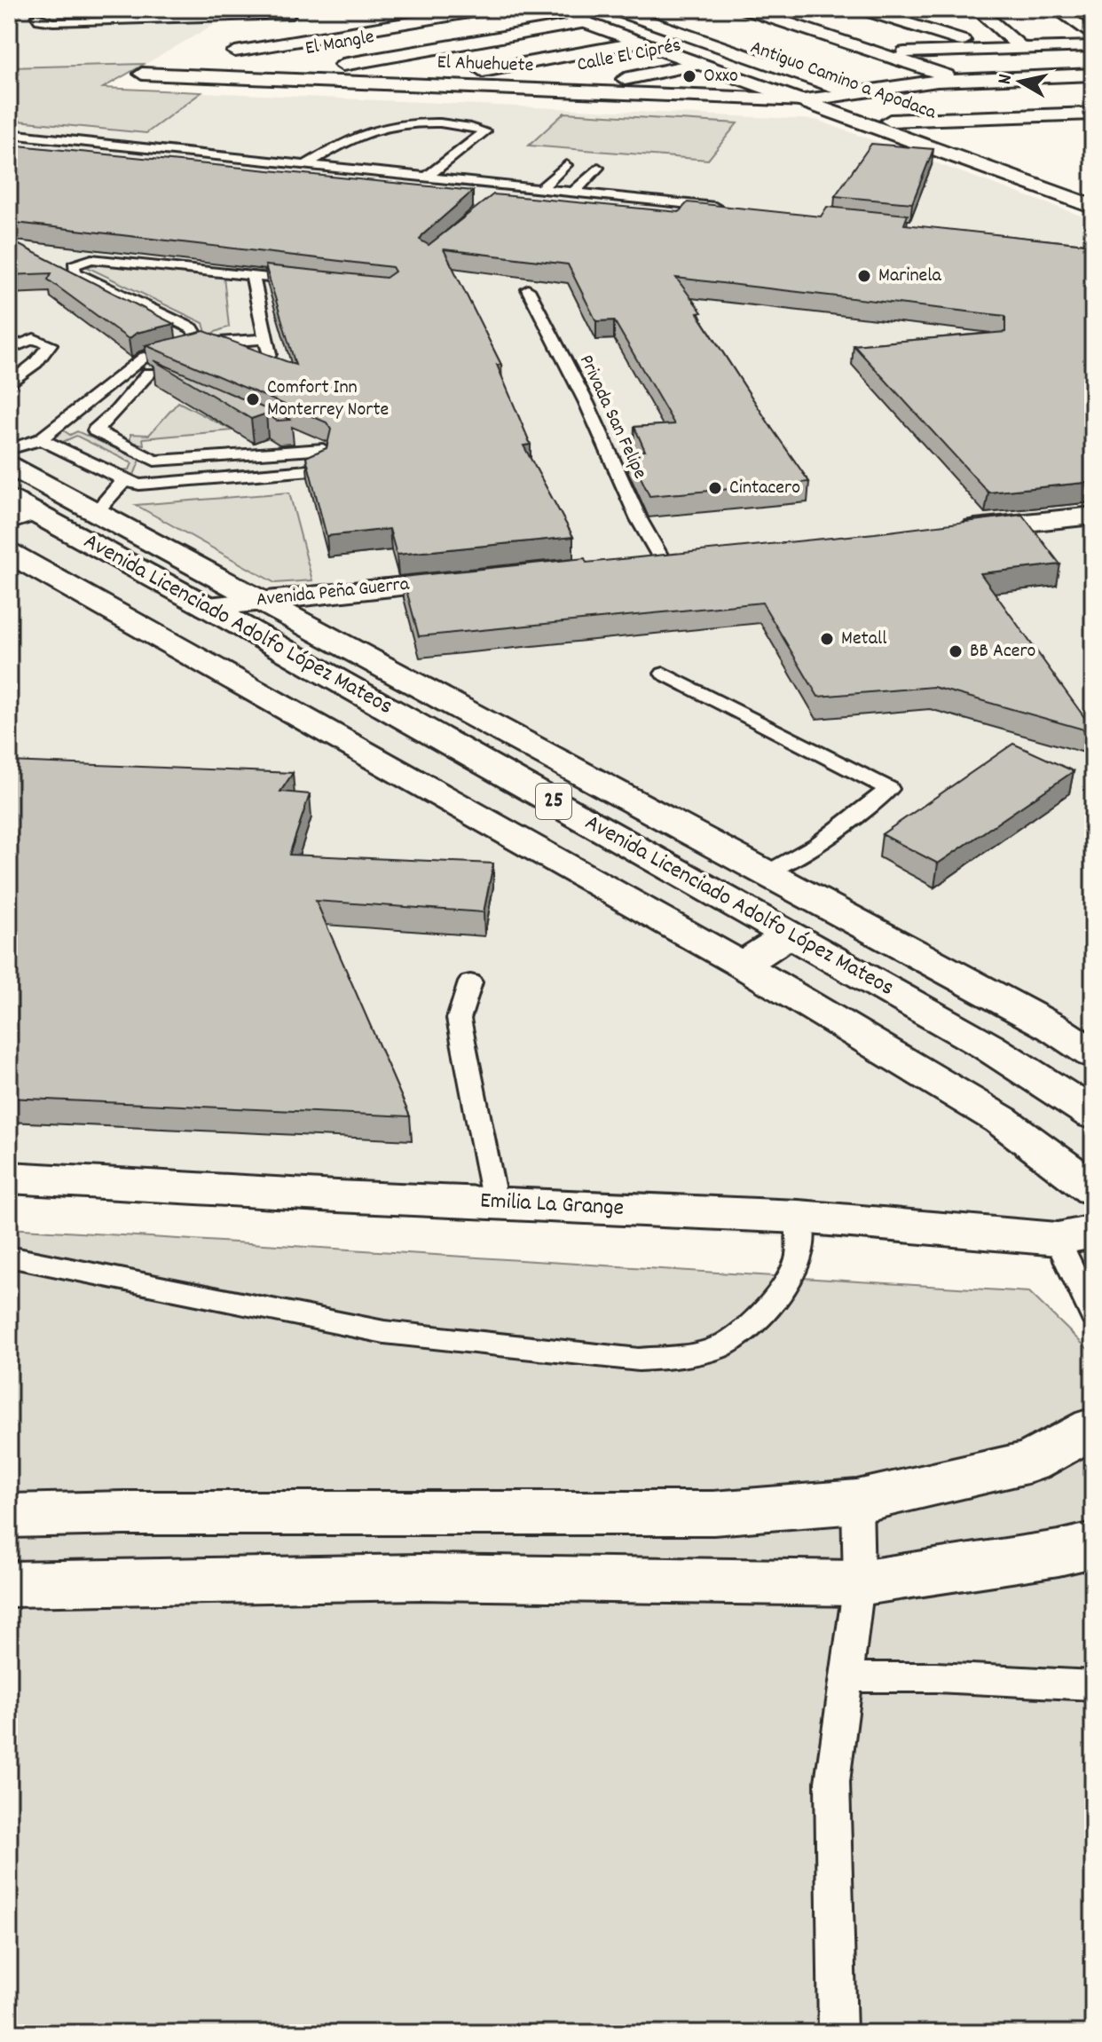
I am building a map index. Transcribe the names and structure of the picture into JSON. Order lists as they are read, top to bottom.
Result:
{
  "streets": {
    "street": [
      "El Mangle",
      "Calle El Ciprés",
      "El Ahuehuete",
      "Antiguo Camino a Apodaca",
      "Avenida Peña Guerra",
      "Avenida Licenciado Adolfo López Mateos",
      "25",
      "Emilia La Grange"
    ],
    "lane": ["Privada San Felipe"]
  },
  "crossings": [
    ["El Mangle", "El Ahuehuete"],
    ["El Mangle", "Antiguo Camino a Apodaca"],
    ["Calle El Ciprés", "El Ahuehuete"],
    ["El Ahuehuete", "Antiguo Camino a Apodaca"],
    ["Avenida Peña Guerra", "Avenida Licenciado Adolfo López Mateos"]
  ],
  "places": [
    "Oxxo",
    "Marinela",
    "Comfort Inn Monterrey Norte",
    "Cintacero",
    "Metall",
    "BB Acero"
  ],
  "north": "left"
}
